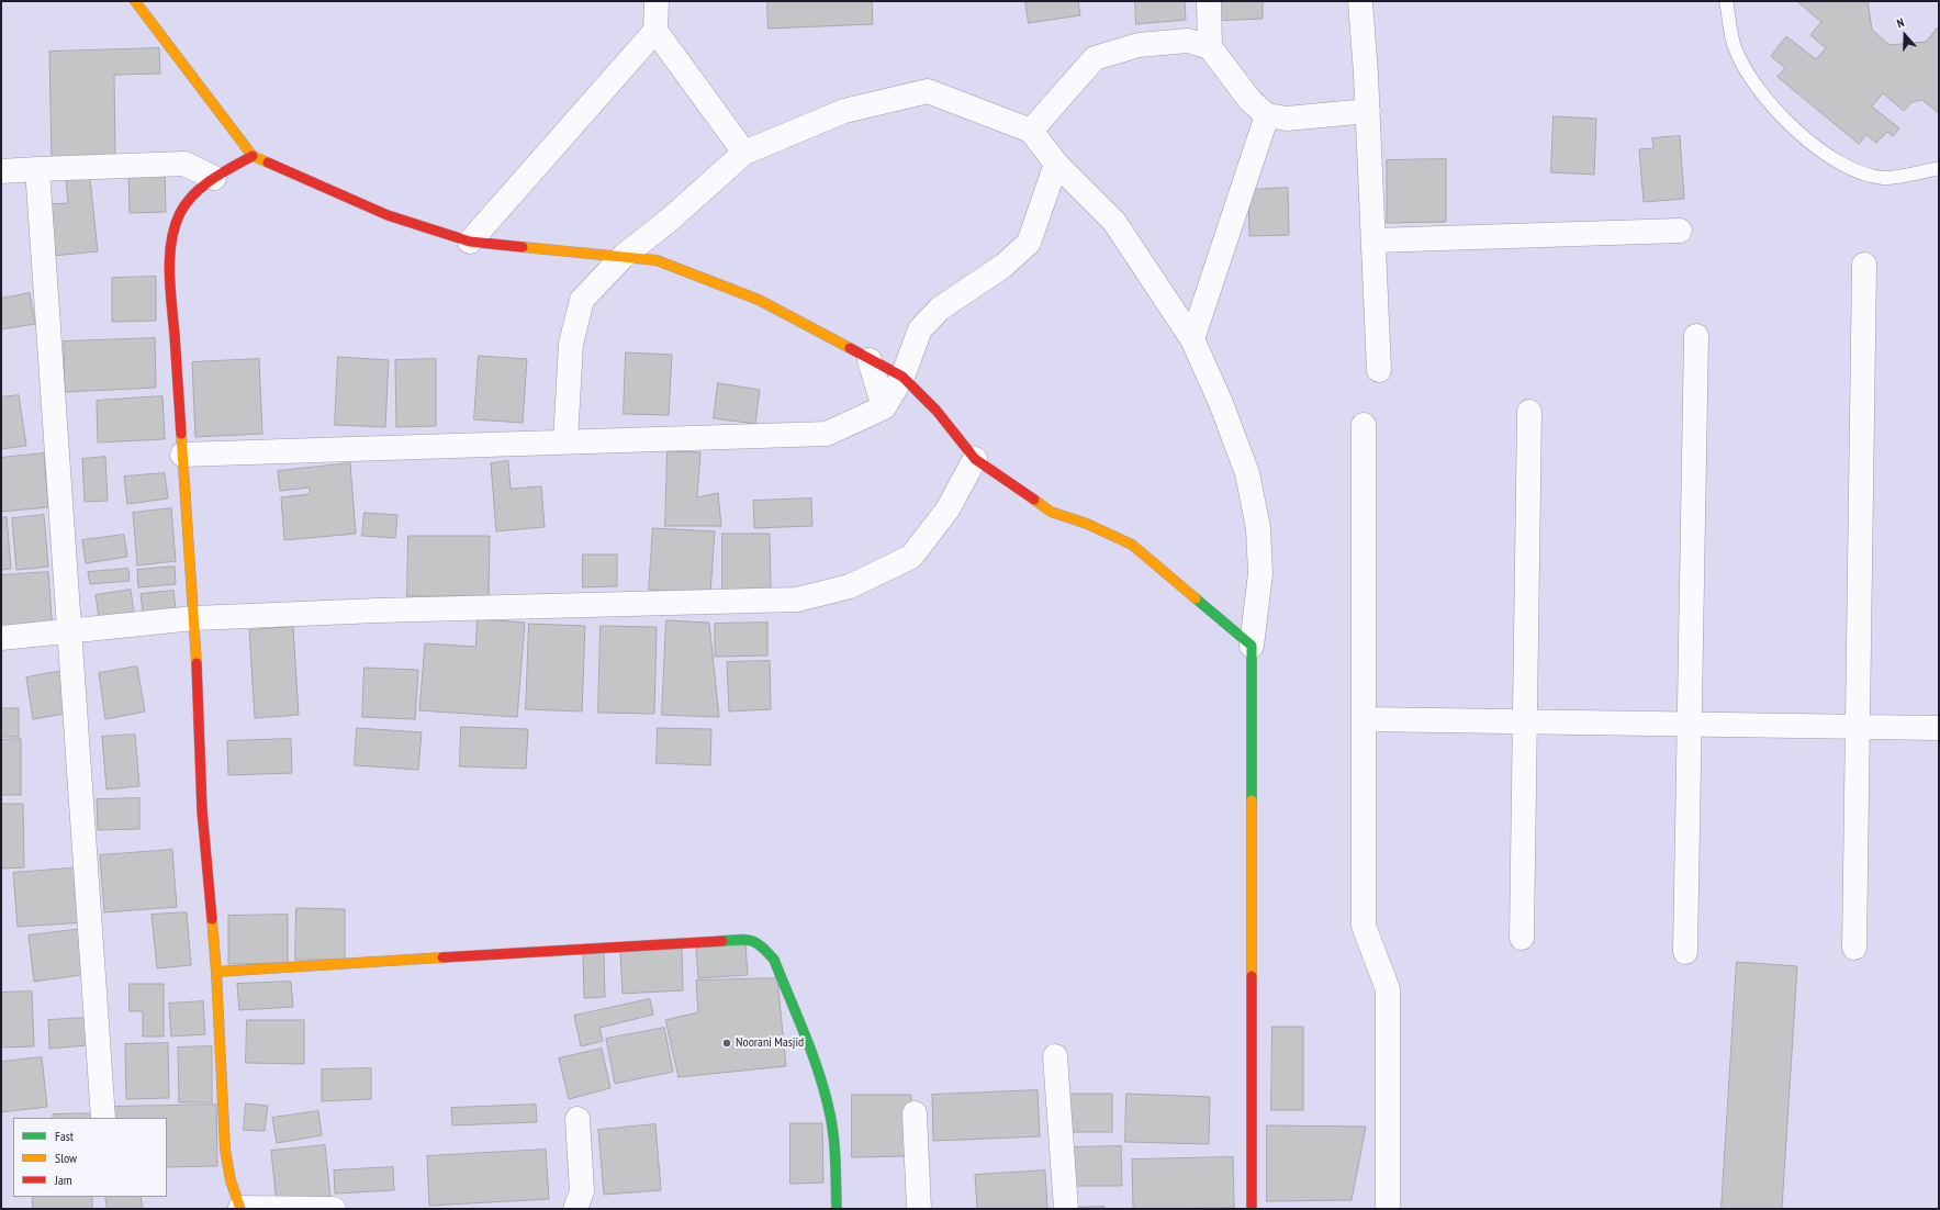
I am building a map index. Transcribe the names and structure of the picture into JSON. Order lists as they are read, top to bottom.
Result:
{
  "places": ["Noorani Masjid"],
  "legend": ["Fast", "Slow", "Jam"],
  "north": "top"
}
